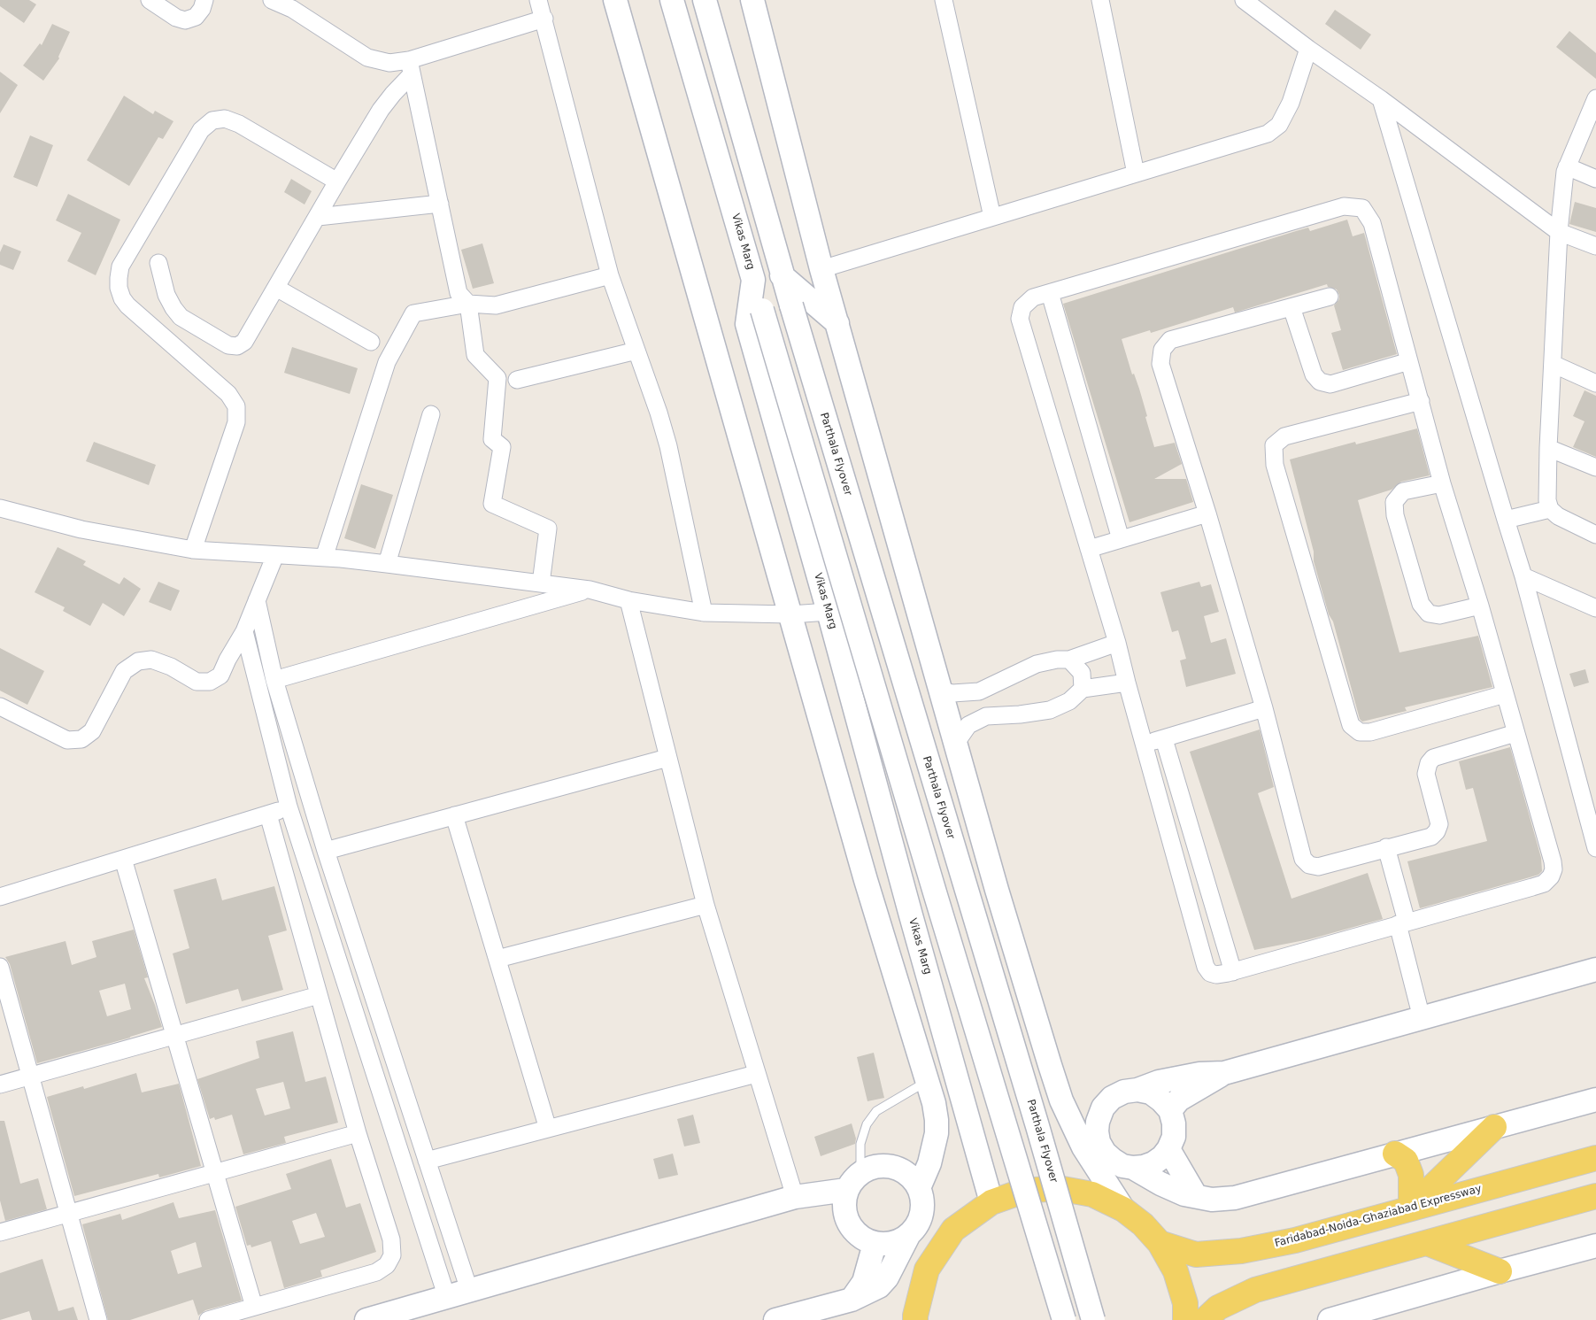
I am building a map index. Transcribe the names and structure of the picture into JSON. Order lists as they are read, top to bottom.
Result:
{
  "streets": {
    "main road": ["Vikas Marg", "Parthala Flyover", "Faridabad-Noida-Ghaziabad Expressway"]
  }
}
